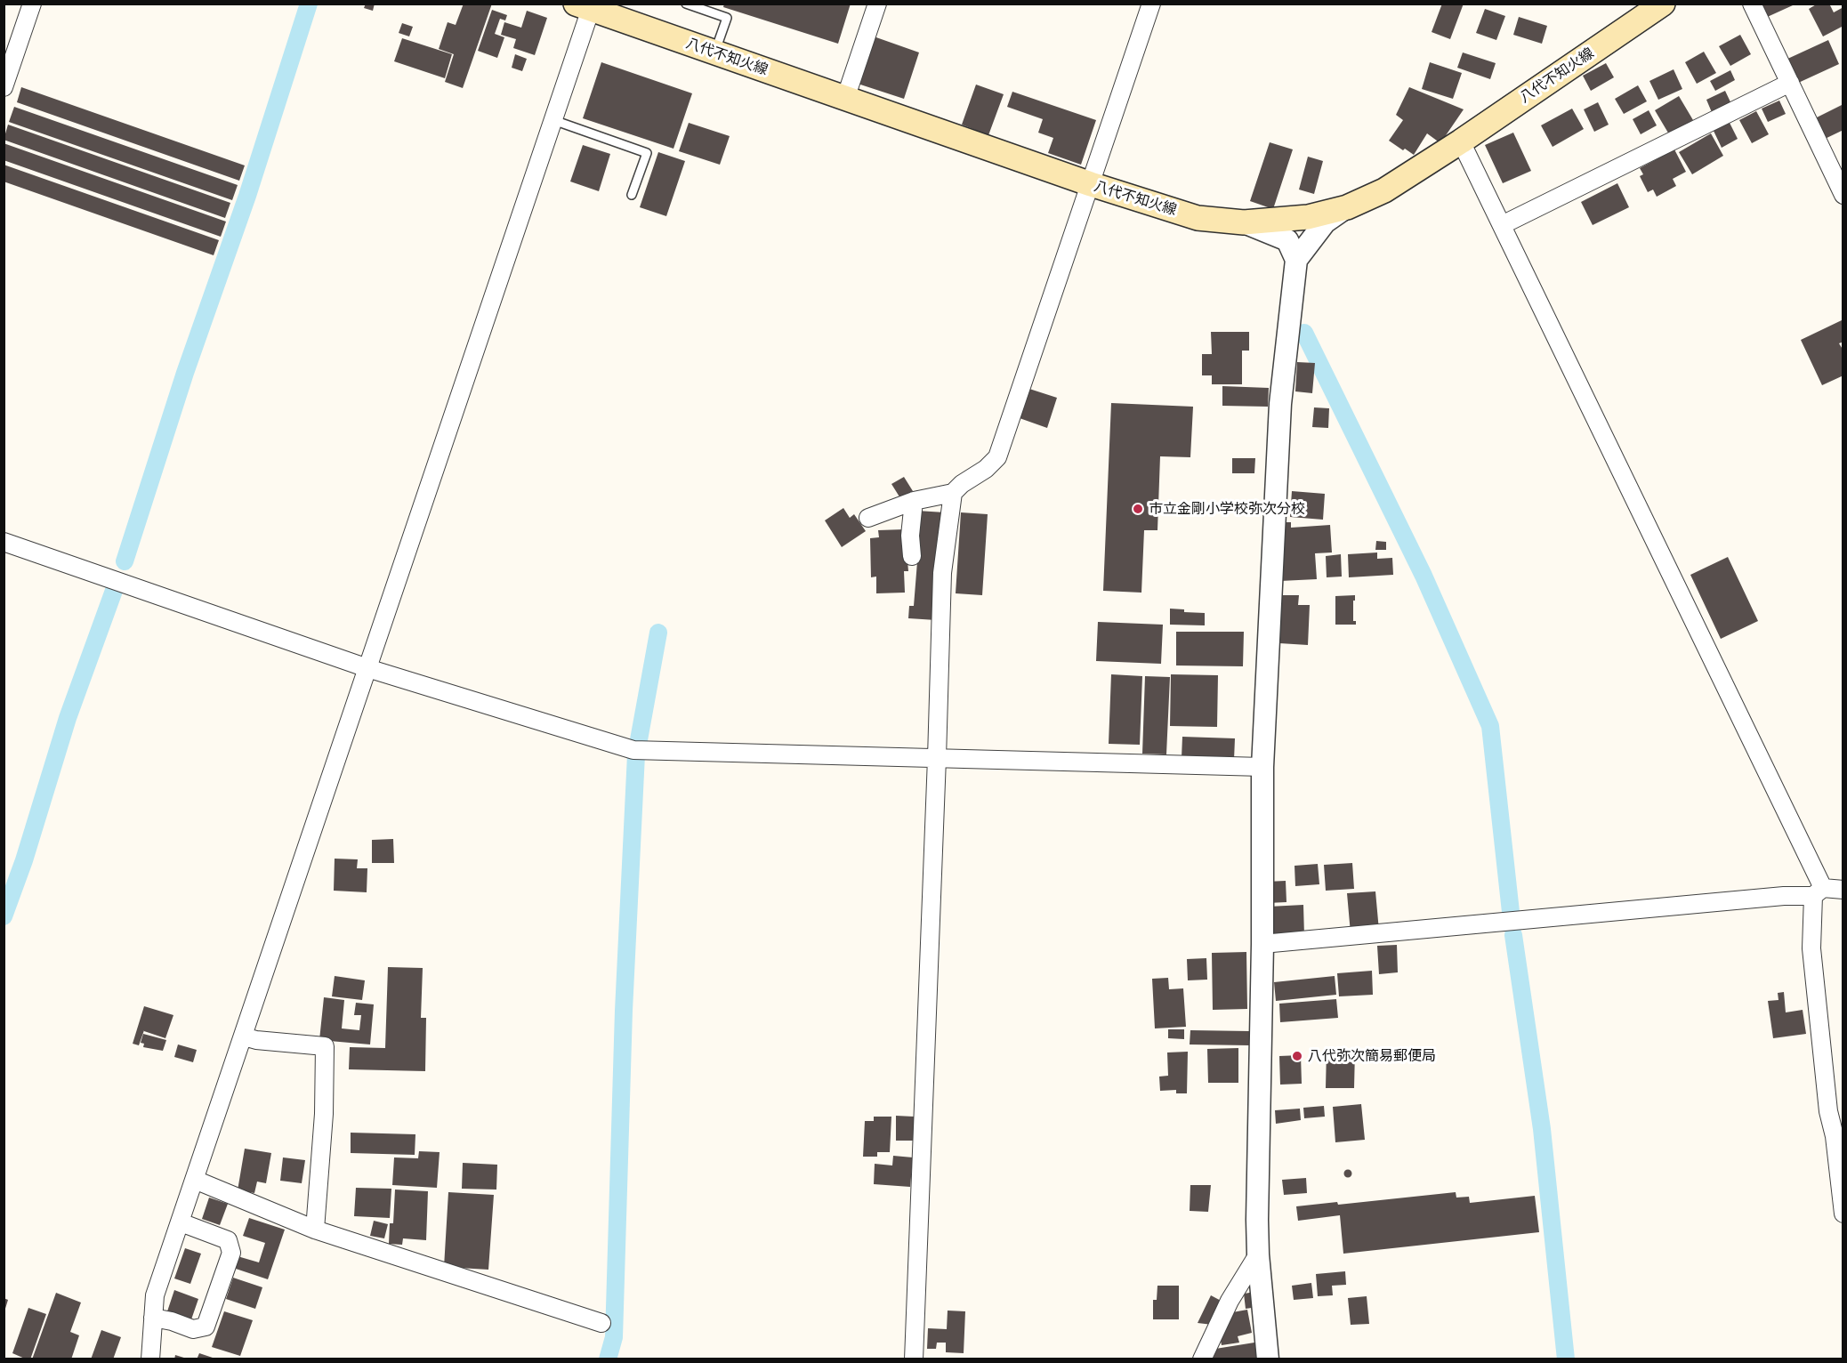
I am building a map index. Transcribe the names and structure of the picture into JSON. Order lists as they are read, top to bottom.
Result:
{
  "streets": {
    "main road": ["八代不知火線"]
  },
  "places": ["市立金剛小学校弥次分校", "八代弥次簡易郵便局"]
}
